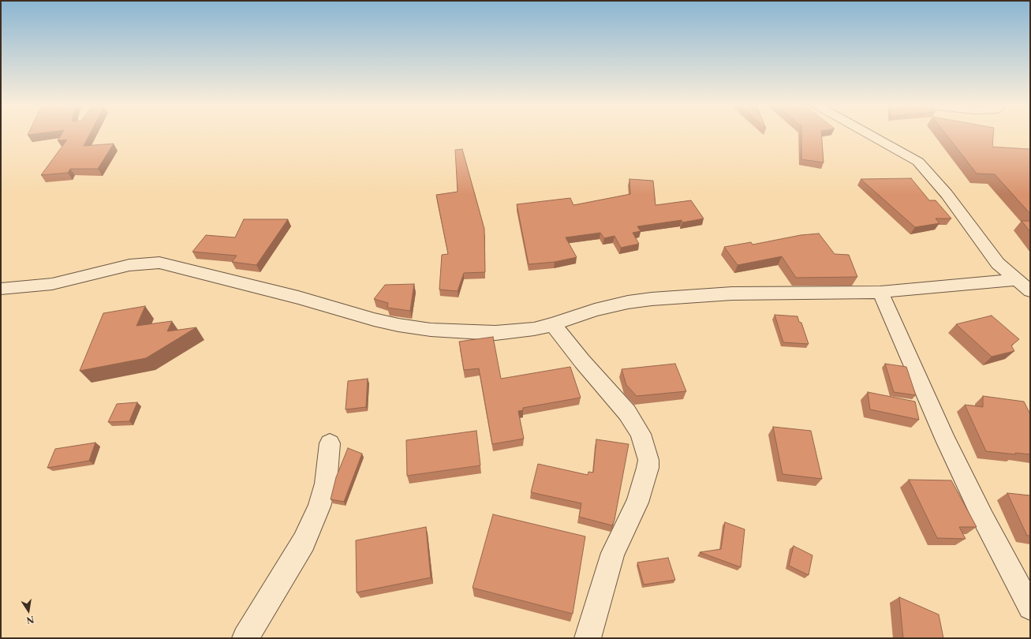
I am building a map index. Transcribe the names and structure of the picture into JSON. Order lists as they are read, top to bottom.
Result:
{
  "north": "bottom"
}
